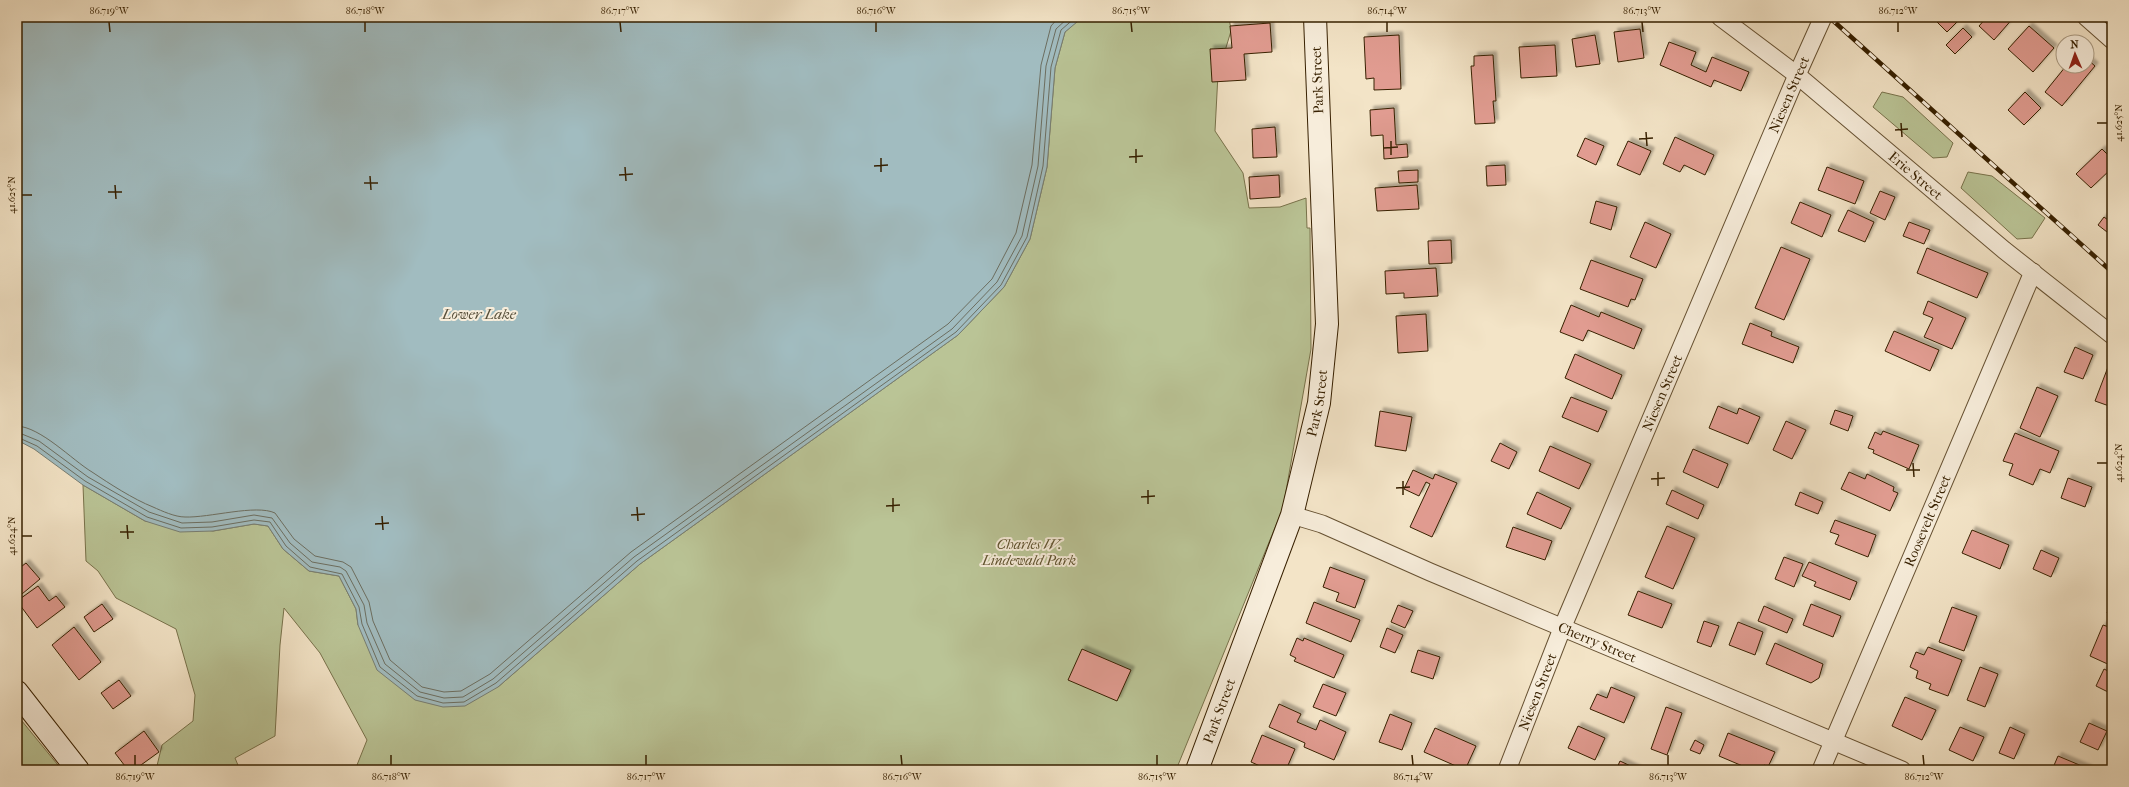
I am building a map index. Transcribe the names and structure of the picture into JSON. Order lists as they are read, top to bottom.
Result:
{
  "streets": {
    "street": [
      "Park Street",
      "Niesen Street",
      "Erie Street",
      "Roosevelt Street",
      "Cherry Street"
    ]
  },
  "crossings": [
    ["Park Street", "Cherry Street"],
    ["Niesen Street", "Erie Street"],
    ["Niesen Street", "Cherry Street"],
    ["Erie Street", "Roosevelt Street"],
    ["Roosevelt Street", "Cherry Street"]
  ],
  "water": ["Lower Lake"],
  "parks": ["Charles W. Lindewald Park"],
  "north": "top",
  "coordinates": [
    "86.719°W",
    "86.718°W",
    "86.717°W",
    "86.716°W",
    "86.715°W",
    "86.714°W",
    "86.713°W",
    "86.712°W",
    "41.625°N",
    "41.624°N"
  ]
}
